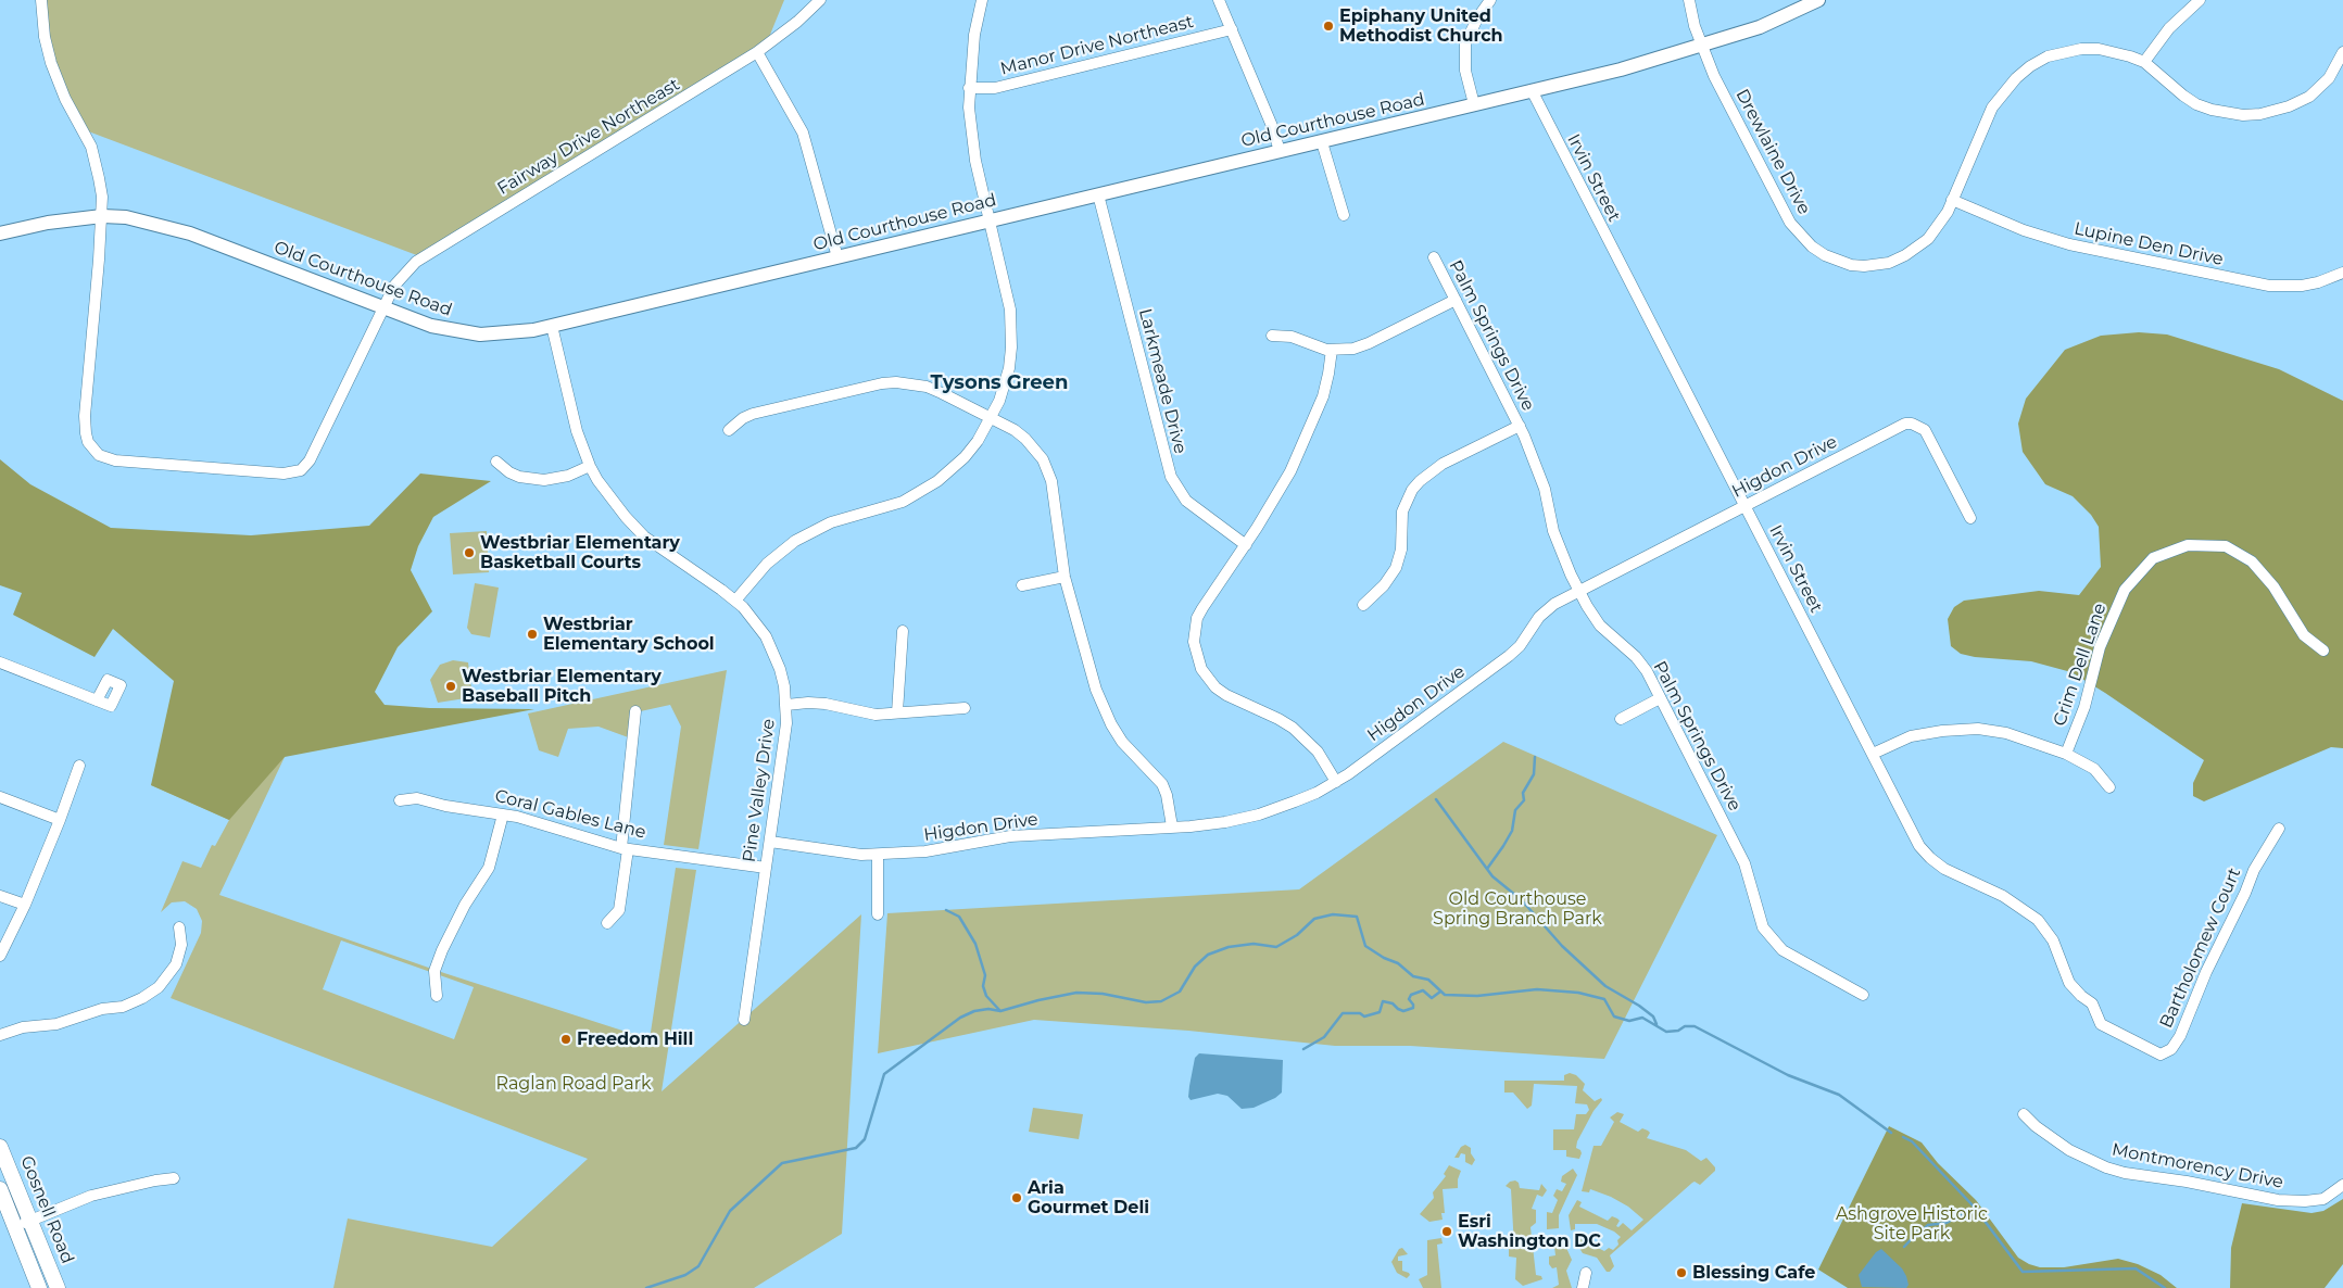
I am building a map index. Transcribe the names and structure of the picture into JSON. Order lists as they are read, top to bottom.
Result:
{
  "streets": {
    "main road": ["Gosnell Road"],
    "street": [
      "Manor Drive Northeast",
      "Old Courthouse Road",
      "Fairway Drive Northeast",
      "Drewlaine Drive",
      "Irvin Street",
      "Lupine Den Drive",
      "Palm Springs Drive",
      "Larkmeade Drive",
      "Higdon Drive",
      "Crim Dell Lane",
      "Pine Valley Drive",
      "Coral Gables Lane",
      "Bartholomew Court",
      "Montmorency Drive"
    ]
  },
  "crossings": [
    ["Old Courthouse Road", "Fairway Drive Northeast"],
    ["Old Courthouse Road", "Drewlaine Drive"],
    ["Old Courthouse Road", "Irvin Street"],
    ["Old Courthouse Road", "Larkmeade Drive"],
    ["Old Courthouse Road", "Pine Valley Drive"],
    ["Drewlaine Drive", "Lupine Den Drive"],
    ["Irvin Street", "Higdon Drive"],
    ["Irvin Street", "Bartholomew Court"],
    ["Palm Springs Drive", "Higdon Drive"],
    ["Higdon Drive", "Pine Valley Drive"],
    ["Pine Valley Drive", "Coral Gables Lane"]
  ],
  "districts": ["Tysons Green"],
  "parks": ["Old Courthouse Spring Branch Park", "Raglan Road Park", "Ashgrove Historic Site Park"],
  "places": [
    "Epiphany United Methodist Church",
    "Westbriar Elementary Basketball Courts",
    "Westbriar Elementary School",
    "Westbriar Elementary Baseball Pitch",
    "Freedom Hill",
    "Aria Gourmet Deli",
    "Esri Washington DC",
    "Blessing Cafe"
  ]
}
